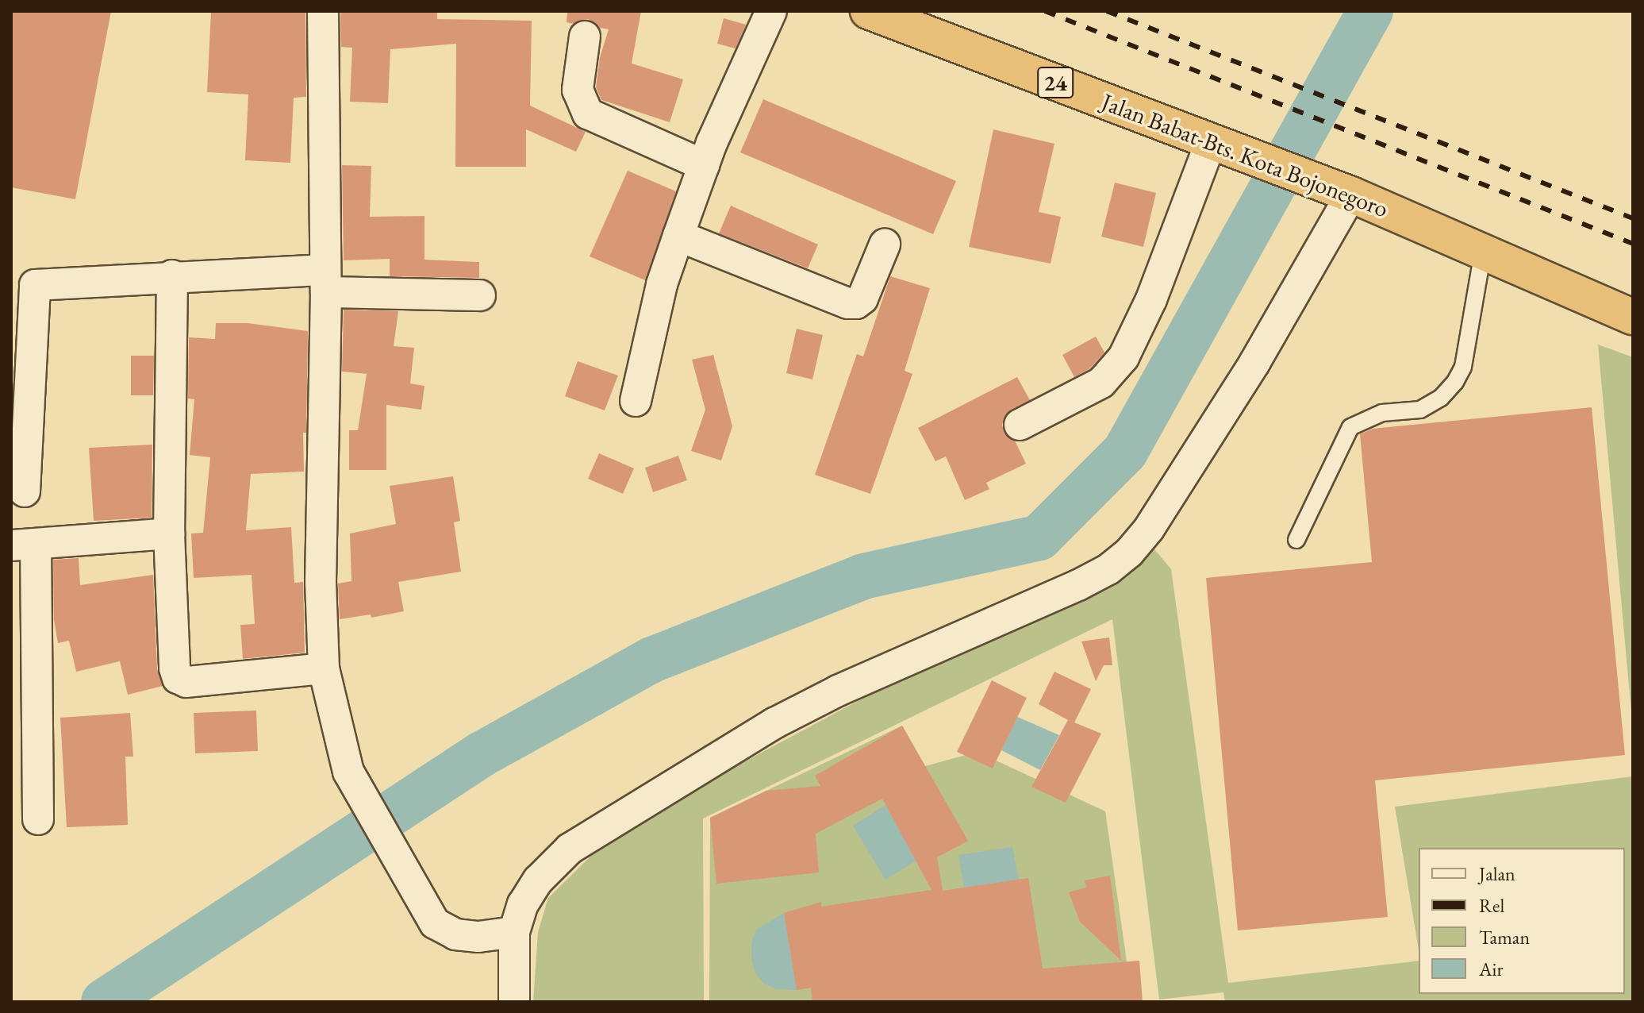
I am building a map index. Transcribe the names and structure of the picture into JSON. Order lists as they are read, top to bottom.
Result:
{
  "streets": {
    "highway": ["24", "Jalan Babat-Bts. Kota Bojonegoro"]
  },
  "crossings": [
    ["24", "Jalan Babat-Bts. Kota Bojonegoro"]
  ],
  "legend": [
    "Jalan",
    "Rel",
    "Taman",
    "Air"
  ]
}
